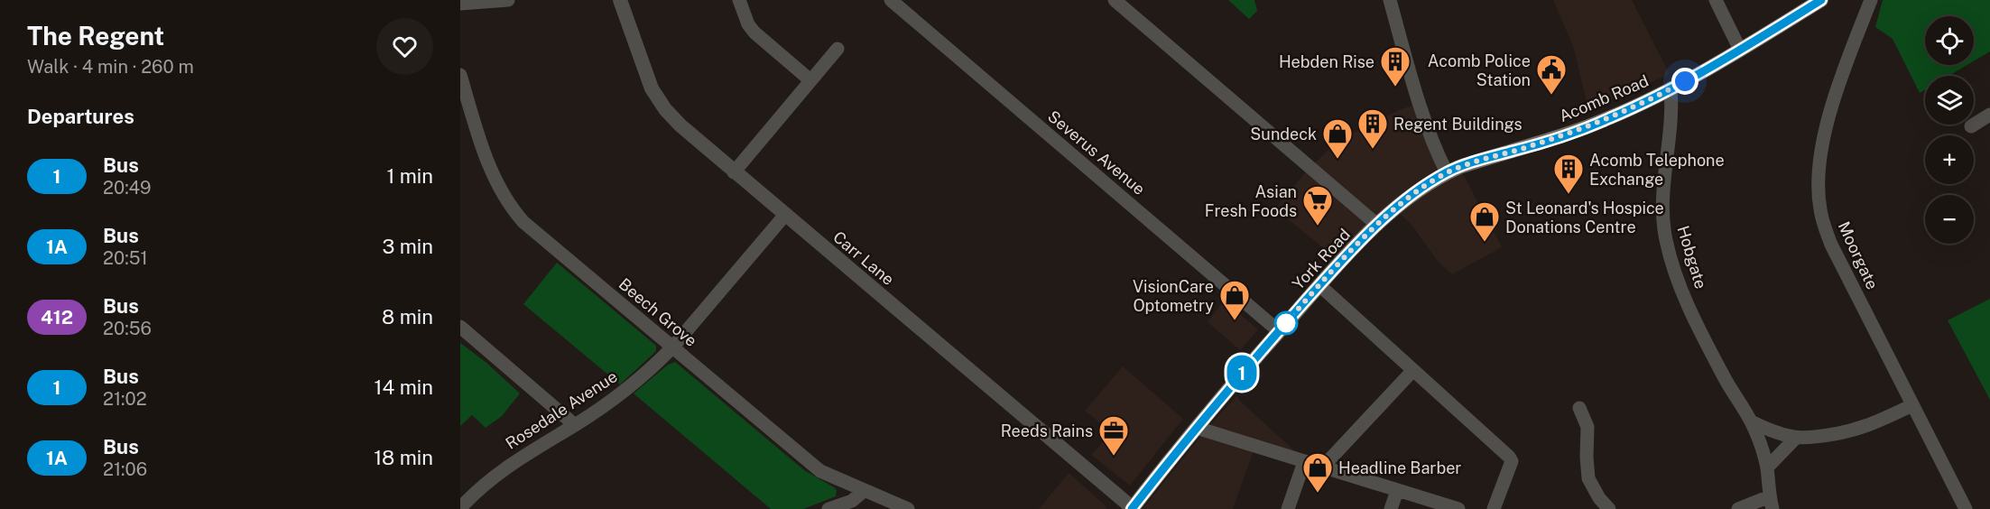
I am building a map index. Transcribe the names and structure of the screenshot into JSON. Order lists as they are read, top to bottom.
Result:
{
  "streets": {
    "main road": ["Acomb Road", "York Road"],
    "street": [
      "Severus Avenue",
      "Moorgate",
      "Hobgate",
      "Carr Lane",
      "Beech Grove",
      "Rosedale Avenue"
    ]
  },
  "crossings": [
    ["Acomb Road", "Hobgate"],
    ["Acomb Road", "York Road"],
    ["Severus Avenue", "York Road"],
    ["Carr Lane", "York Road"],
    ["Carr Lane", "Rosedale Avenue"],
    ["Beech Grove", "Rosedale Avenue"]
  ],
  "places": {
    "building": ["Hebden Rise", "Regent Buildings", "Acomb Telephone Exchange"],
    "public building": ["Acomb Police Station"],
    "shop": [
      "Sundeck",
      "St Leonard's Hospice Donations Centre",
      "VisionCare Optometry",
      "Headline Barber"
    ],
    "supermarket": ["Asian Fresh Foods"],
    "office": ["Reeds Rains"]
  },
  "lines": ["bus line 1"],
  "page": {
    "heading": [
      ["The Regent", "Walk · 4 min · 260 m"],
      "Departures"
    ],
    "on_map": "1",
    "map_buttons": ["+", "−"],
    "list": [
      {
        "mark": "1",
        "name": "Bus",
        "note": "20:49",
        "value": "1 min"
      },
      {
        "mark": "1A",
        "name": "Bus",
        "note": "20:51",
        "value": "3 min"
      },
      {
        "mark": "412",
        "name": "Bus",
        "note": "20:56",
        "value": "8 min"
      },
      {
        "mark": "1",
        "name": "Bus",
        "note": "21:02",
        "value": "14 min"
      },
      {
        "mark": "1A",
        "name": "Bus",
        "note": "21:06",
        "value": "18 min"
      }
    ]
  }
}
